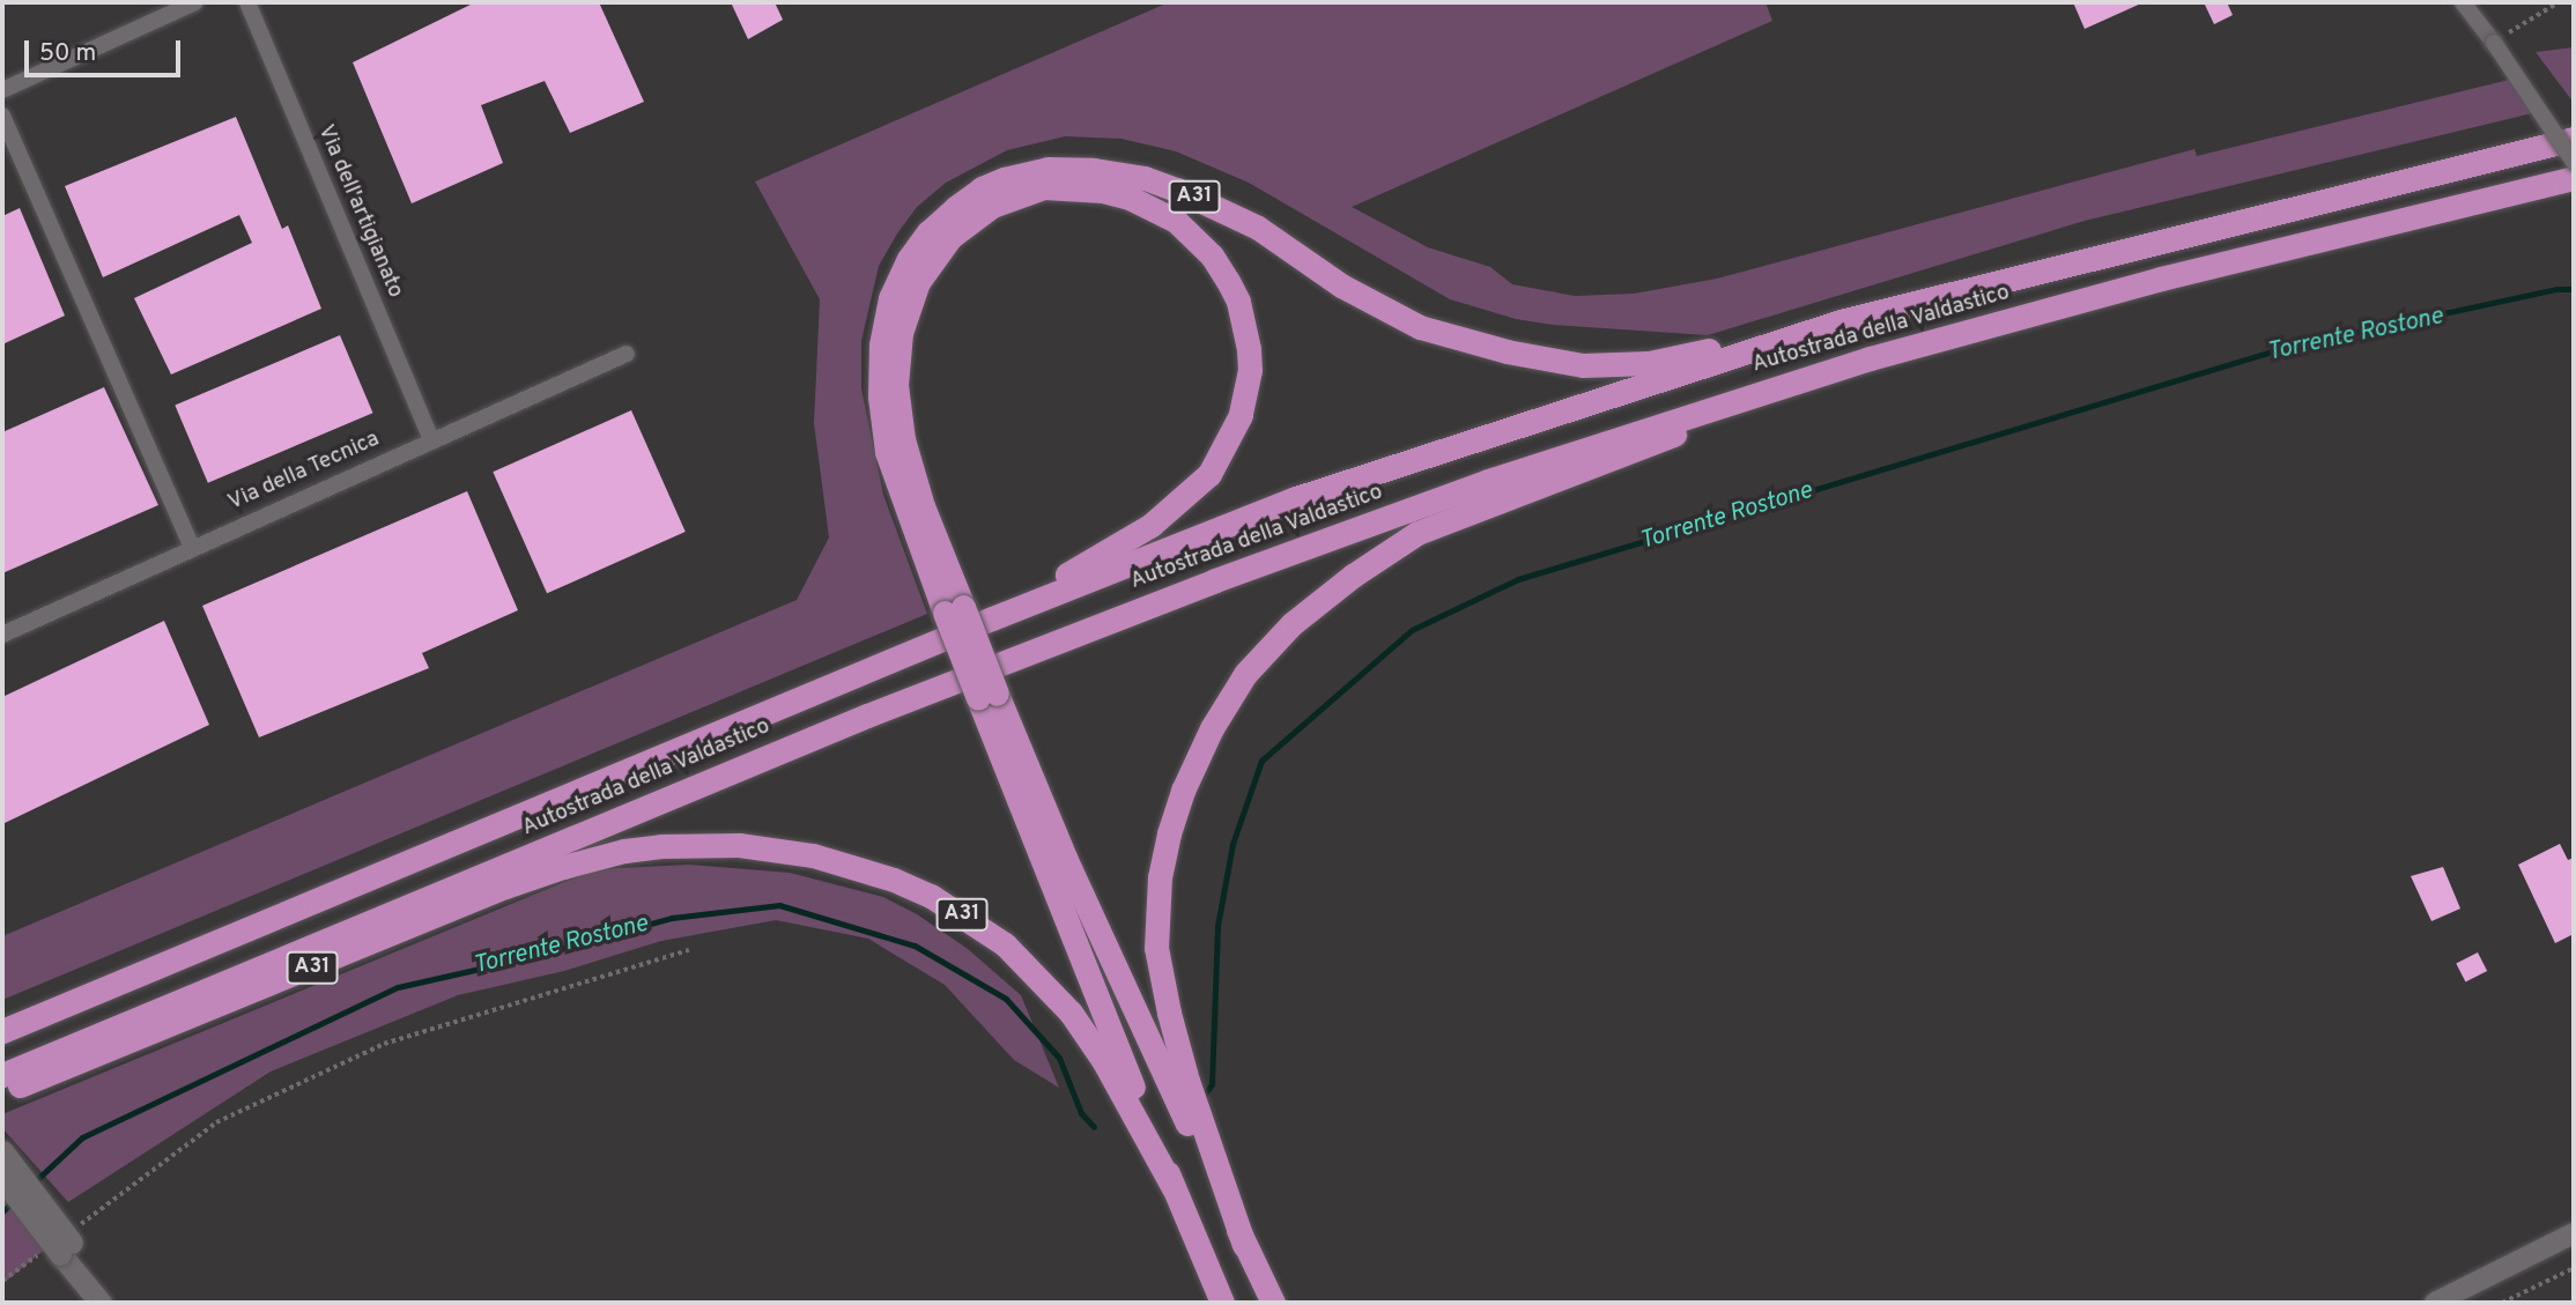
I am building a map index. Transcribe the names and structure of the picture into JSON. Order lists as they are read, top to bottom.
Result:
{
  "streets": {
    "highway": ["A31", "Autostrada della Valdastico"],
    "street": ["Via dell'artigianato", "Via della Tecnica"]
  },
  "crossings": [
    ["A31", "Autostrada della Valdastico"],
    ["Via dell'artigianato", "Via della Tecnica"]
  ],
  "water": ["Torrente Rostone"],
  "scale_bar": "50 m"
}
